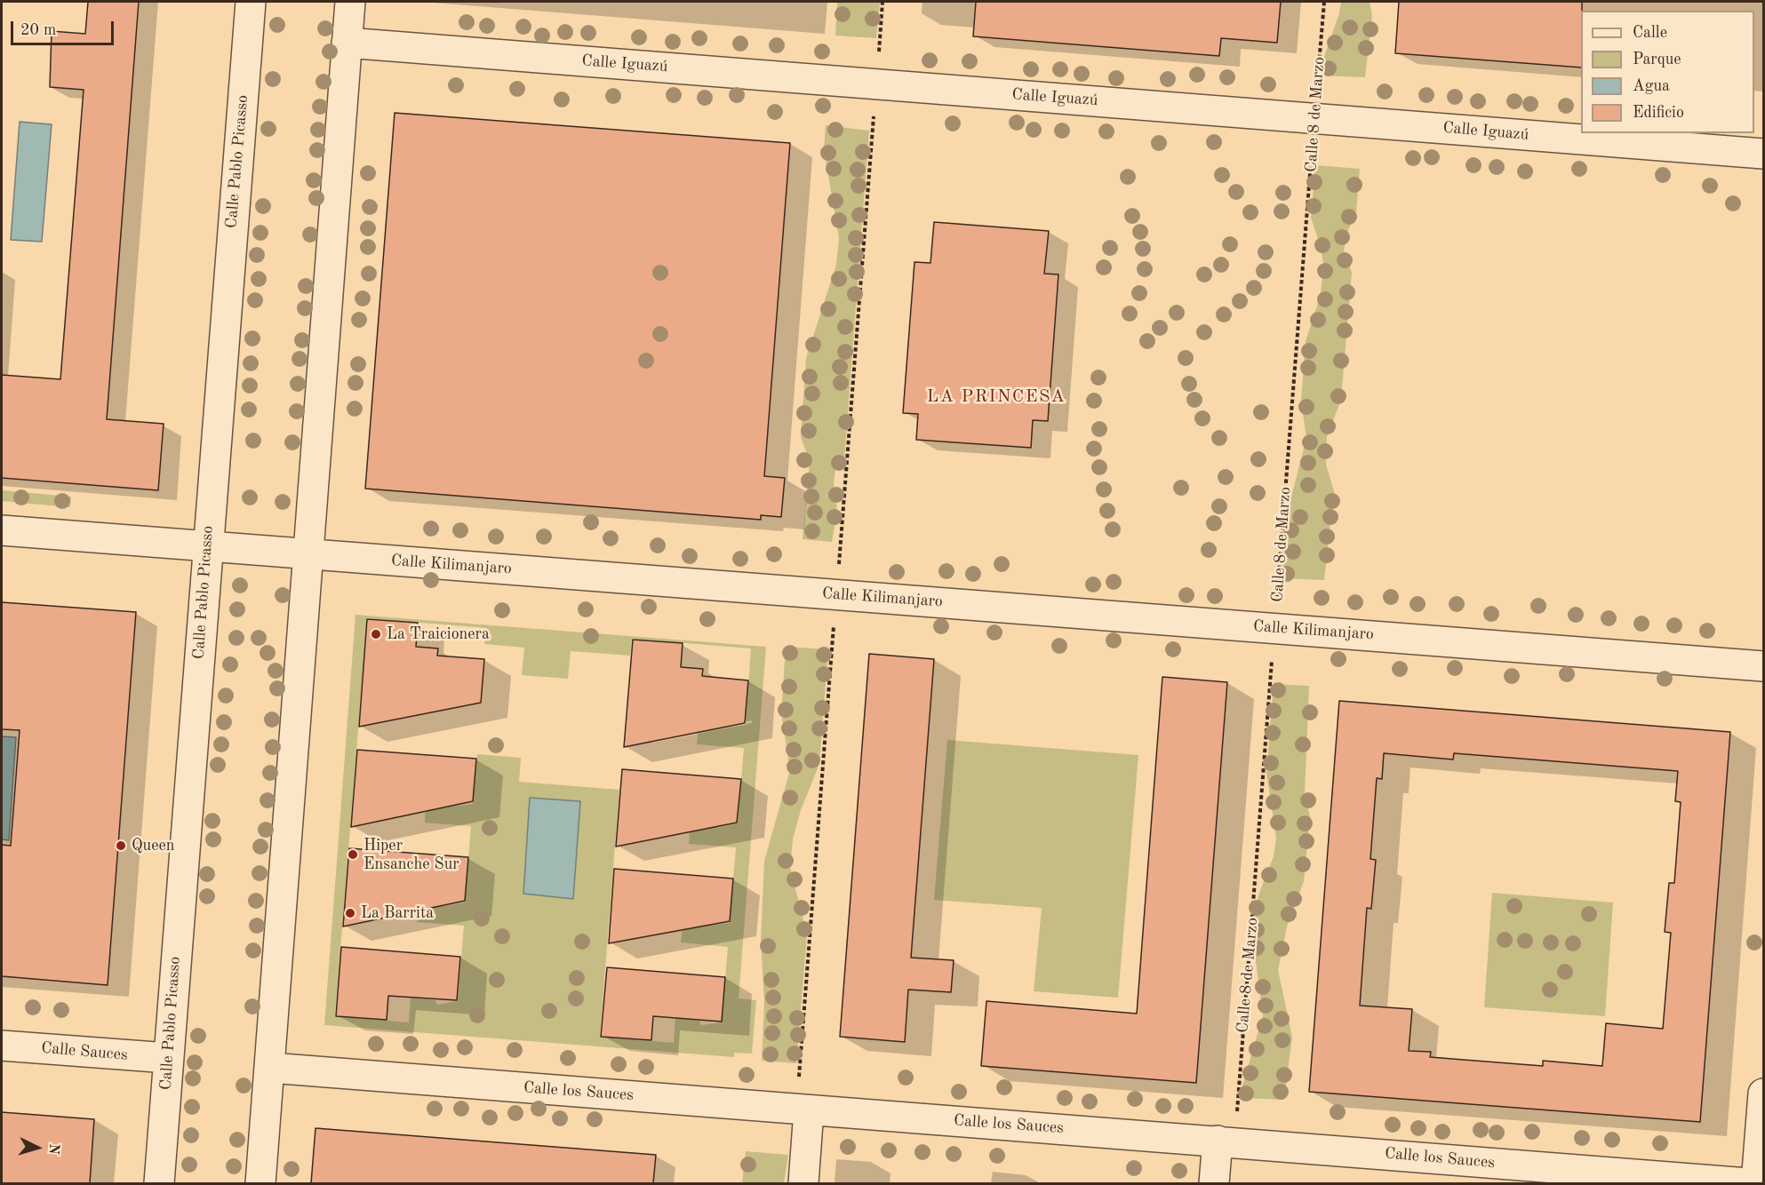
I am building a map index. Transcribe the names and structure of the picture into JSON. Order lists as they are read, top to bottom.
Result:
{
  "streets": {
    "street": [
      "Calle Iguazú",
      "Calle Pablo Picasso",
      "Calle Kilimanjaro",
      "Calle Sauces",
      "Calle los Sauces"
    ],
    "path": ["Calle 8 de Marzo"]
  },
  "crossings": [
    ["Calle Iguazú", "Calle 8 de Marzo"],
    ["Calle 8 de Marzo", "Calle Kilimanjaro"],
    ["Calle 8 de Marzo", "Calle los Sauces"],
    ["Calle Pablo Picasso", "Calle Kilimanjaro"],
    ["Calle Pablo Picasso", "Calle Sauces"]
  ],
  "districts": ["LA PRINCESA"],
  "places": [
    "La Traicionera",
    "Queen",
    "Hiper Ensanche Sur",
    "La Barrita"
  ],
  "legend": [
    "Calle",
    "Parque",
    "Agua",
    "Edificio"
  ],
  "scale_bar": "20 m",
  "north": "right"
}
